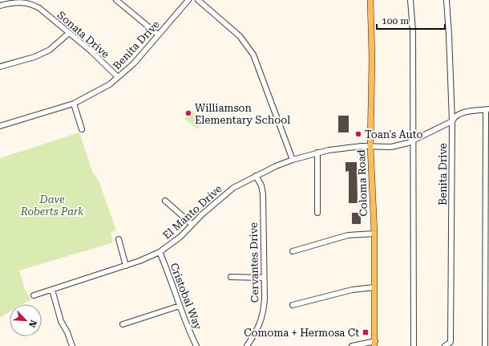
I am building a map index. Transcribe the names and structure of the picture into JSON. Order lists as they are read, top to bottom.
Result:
{
  "streets": {
    "main road": ["Coloma Road"],
    "street": [
      "Sonata Drive",
      "Benita Drive",
      "El Manto Drive",
      "Cervantes Drive",
      "Cristobal Way"
    ]
  },
  "crossings": [
    ["Sonata Drive", "Benita Drive"],
    ["Benita Drive", "El Manto Drive"],
    ["Coloma Road", "El Manto Drive"],
    ["El Manto Drive", "Cervantes Drive"],
    ["El Manto Drive", "Cristobal Way"]
  ],
  "parks": ["Dave Roberts Park"],
  "places": {
    "other": ["Williamson Elementary School", "Toan's Auto"],
    "transit": ["Comoma + Hermosa Ct"]
  },
  "scale_bar": "100 m",
  "north": "bottom right"
}
